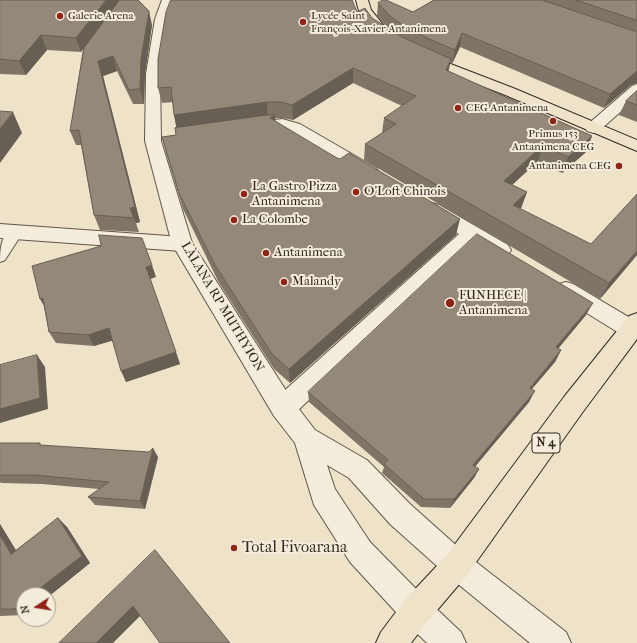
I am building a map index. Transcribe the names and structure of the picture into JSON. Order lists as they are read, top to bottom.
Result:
{
  "streets": {
    "main road": ["N 4"],
    "street": ["LÀLANA RP MUTHYION"]
  },
  "crossings": [
    ["LÀLANA RP MUTHYION", "N 4"]
  ],
  "places": [
    "Galerie Arena",
    "Lycée Saint François-Xavier Antanimena",
    "CEG Antanimena",
    "Primus 153 Antanimena CEG",
    "Antanimena CEG",
    "O'Loft Chinois",
    "La Gastro Pizza Antanimena",
    "La Colombe",
    "Antanimena",
    "Malandy",
    "FUNHECE | Antanimena",
    "Total Fivoarana"
  ],
  "north": "left"
}
